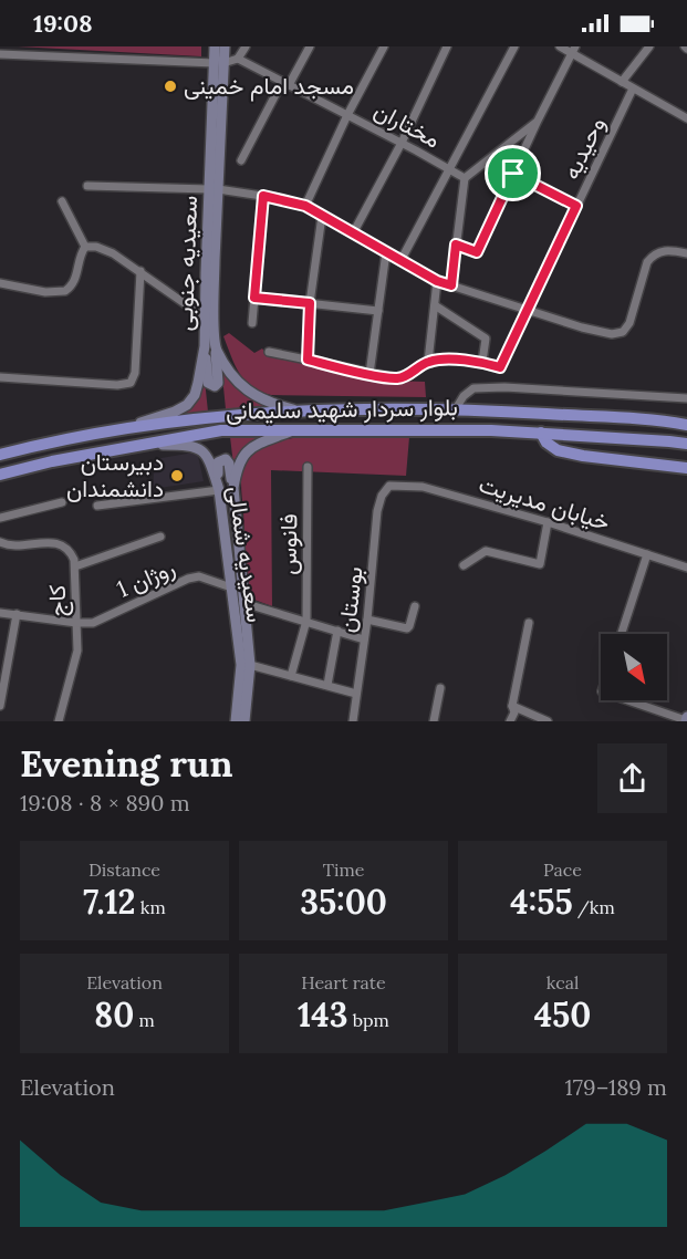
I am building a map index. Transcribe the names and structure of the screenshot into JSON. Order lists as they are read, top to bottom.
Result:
{
  "streets": {
    "highway": ["بلوار سردار شهید سلیمانی"],
    "main road": ["سعیدیه جنوبی", "سعیدیه شمالی"],
    "street": [
      "مختاران",
      "وحیدیه",
      "خیابان مدیریت",
      "فانوس",
      "روژان 1",
      "بوستان",
      "کاج"
    ]
  },
  "crossings": [
    ["سعیدیه جنوبی", "بلوار سردار شهید سلیمانی"],
    ["بلوار سردار شهید سلیمانی", "سعیدیه شمالی"],
    ["خیابان مدیریت", "بوستان"],
    ["سعیدیه شمالی", "روژان 1"],
    ["روژان 1", "کاج"]
  ],
  "places": ["مسجد امام خمینی", "دبیرستان دانشمندان"],
  "north": "bottom right",
  "page": {
    "status": "19:08",
    "heading": ["Evening run", "19:08 · 8 × 890 m"],
    "stats": [
      ["Distance", "7.12 km"],
      ["Time", "35:00"],
      ["Pace", "4:55 /km"],
      ["Elevation", "80 m"],
      ["Heart rate", "143 bpm"],
      ["kcal", "450"]
    ],
    "chart": ["Elevation", "179–189 m"]
  }
}
